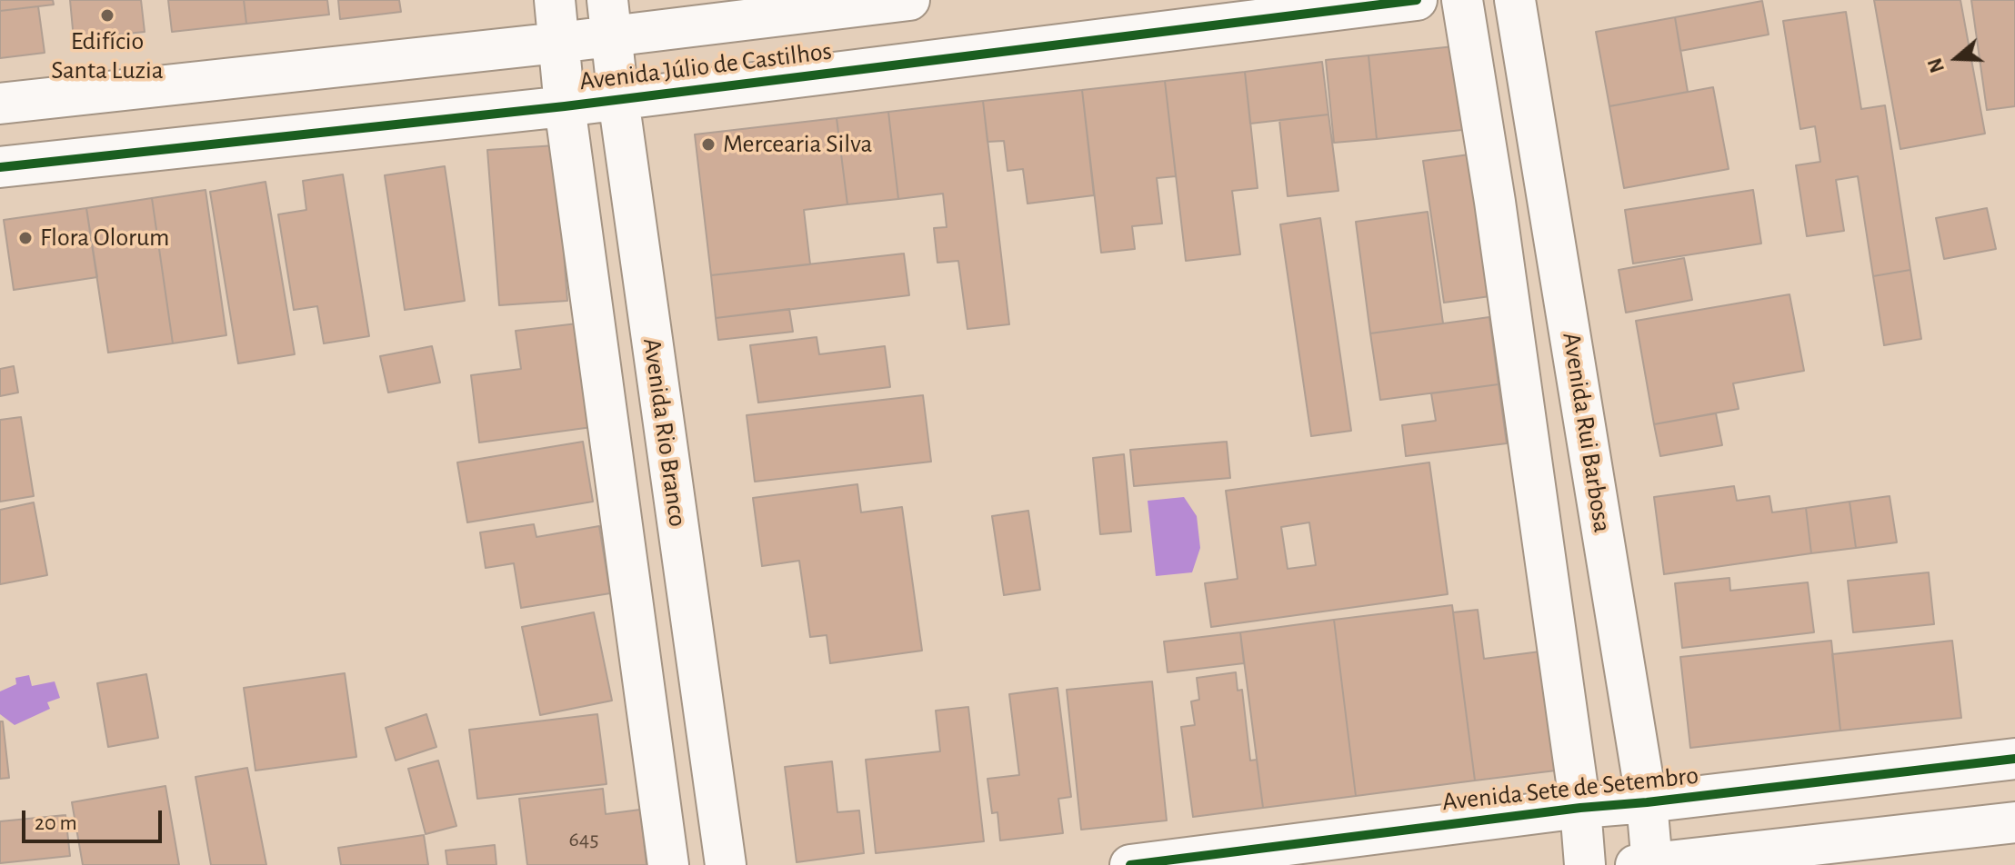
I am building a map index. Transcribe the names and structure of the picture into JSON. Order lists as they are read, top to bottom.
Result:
{
  "streets": {
    "street": [
      "Avenida Júlio de Castilhos",
      "Avenida Rio Branco",
      "Avenida Rui Barbosa",
      "Avenida Sete de Setembro"
    ]
  },
  "crossings": [
    ["Avenida Júlio de Castilhos", "Avenida Rio Branco"],
    ["Avenida Rui Barbosa", "Avenida Sete de Setembro"]
  ],
  "places": ["Edifício Santa Luzia", "Mercearia Silva", "Flora Olorum"],
  "house_numbers": ["645"],
  "scale_bar": "20 m",
  "north": "left"
}
